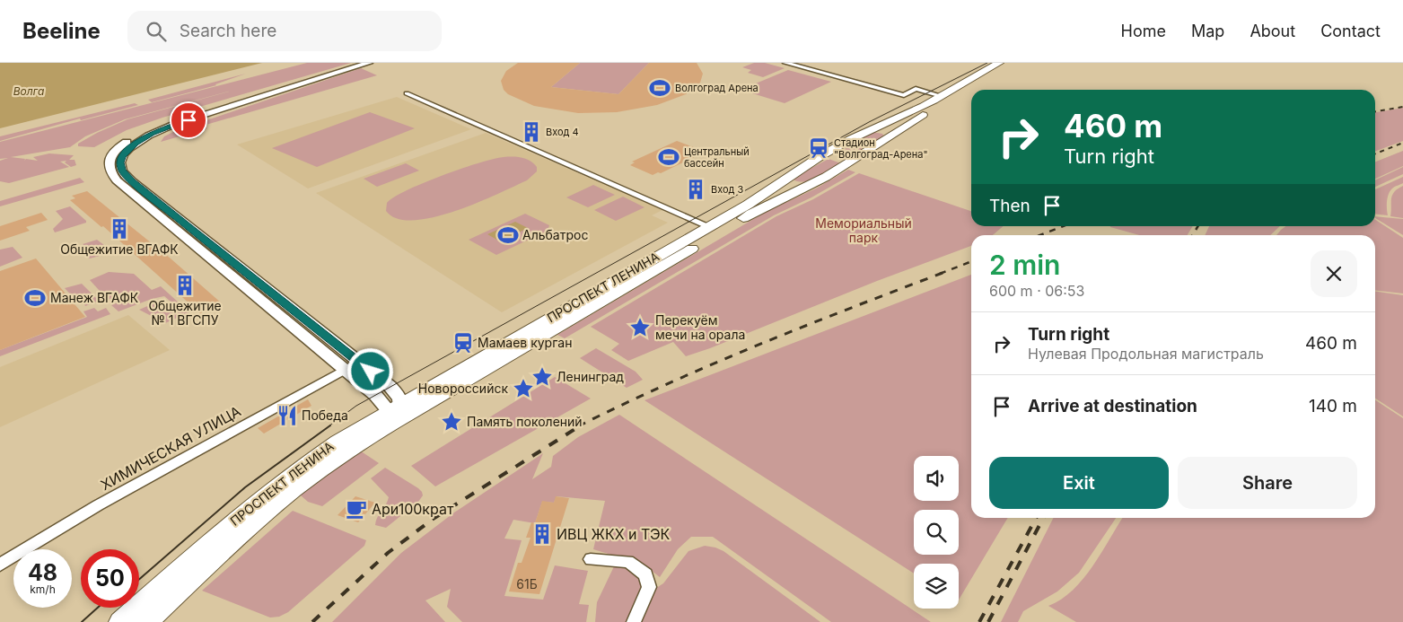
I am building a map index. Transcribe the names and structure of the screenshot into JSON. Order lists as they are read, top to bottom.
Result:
{
  "streets": {
    "main road": ["ПРОСПЕКТ ЛЕНИНА"],
    "street": ["ХИМИЧЕСКАЯ УЛИЦА"]
  },
  "water": ["Волга"],
  "parks": ["Мемориальный парк"],
  "places": {
    "sports": [
      "Волгоград Арена",
      "Центральный бассейн",
      "Альбатрос",
      "Манеж ВГАФК"
    ],
    "building": [
      "Вход 4",
      "Вход 3",
      "Общежитие ВГАФК",
      "Общежитие № 1 ВГСПУ",
      "ИВЦ ЖКХ и ТЭК"
    ],
    "station": ["Стадион \"Волгоград-Арена\"", "Мамаев курган"],
    "place": [
      "Перекуём мечи на орала",
      "Ленинград",
      "Новороссийск",
      "Память поколений"
    ],
    "restaurant": ["Победа"],
    "cafe": ["Ари100крат"]
  },
  "house_numbers": ["61Б"],
  "page": {
    "header": "Beeline",
    "search": "Search here",
    "nav": [
      "Home",
      "Map",
      "About",
      "Contact"
    ],
    "turn": ["460 m", "Turn right"],
    "then": "Then",
    "heading": ["2 min", "600 m · 06:53"],
    "list": [
      {
        "name": "Turn right",
        "note": "Нулевая Продольная магистраль",
        "value": "460 m"
      },
      {
        "name": "Arrive at destination",
        "value": "140 m"
      }
    ],
    "buttons": ["Exit", "Share"],
    "speed": "48 km/h",
    "limit": "50"
  }
}
